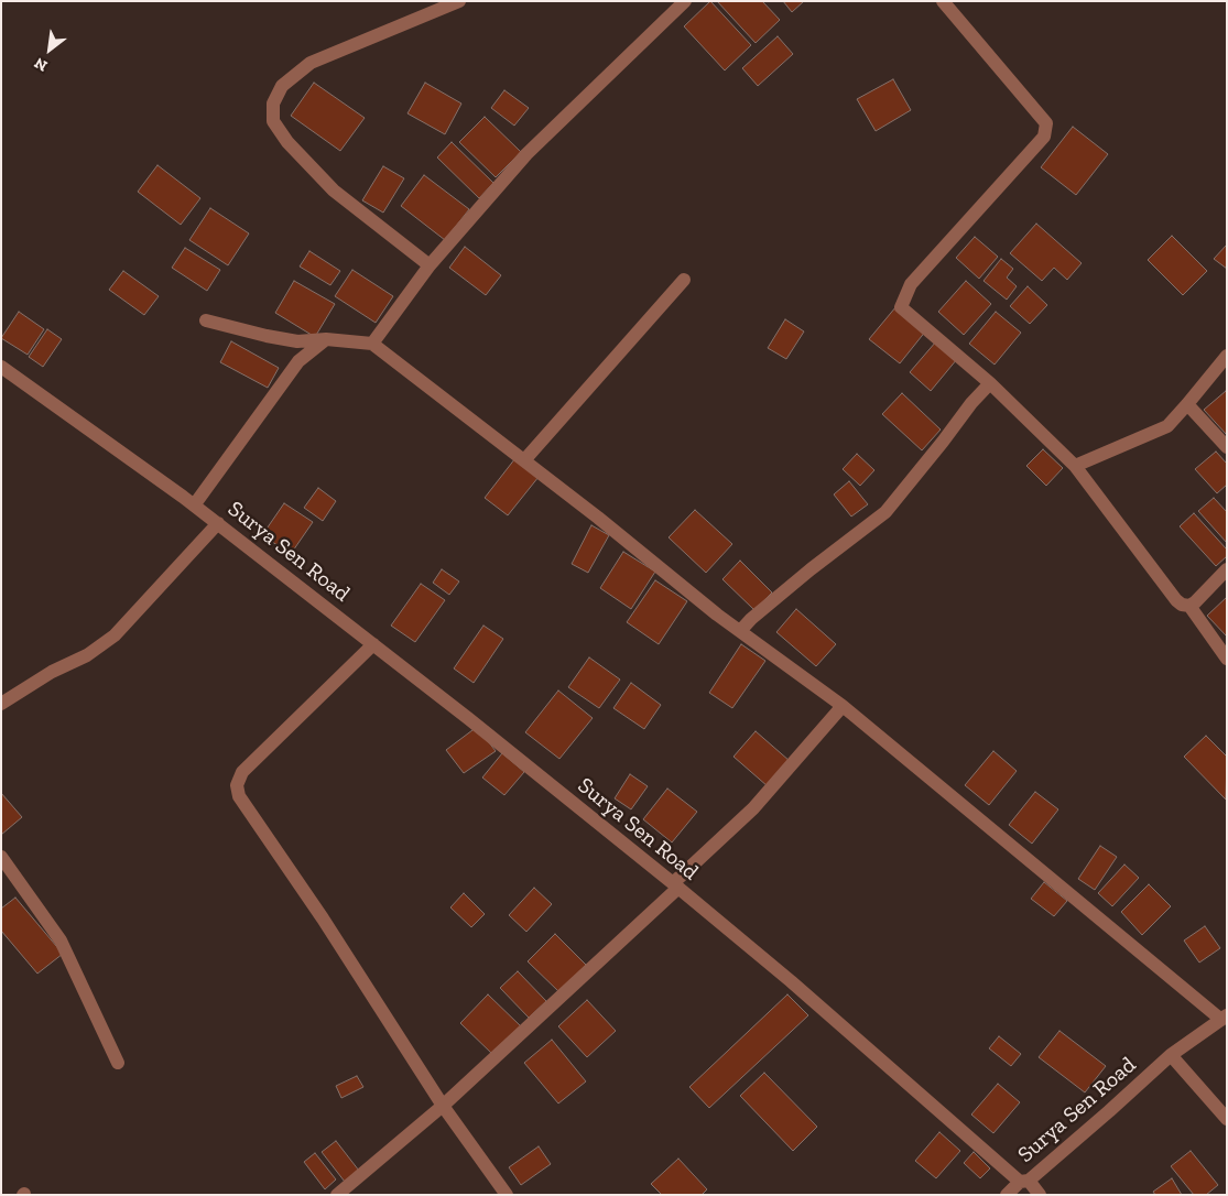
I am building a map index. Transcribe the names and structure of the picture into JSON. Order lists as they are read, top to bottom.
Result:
{
  "streets": {
    "street": ["Surya Sen Road"]
  },
  "north": "bottom left"
}
